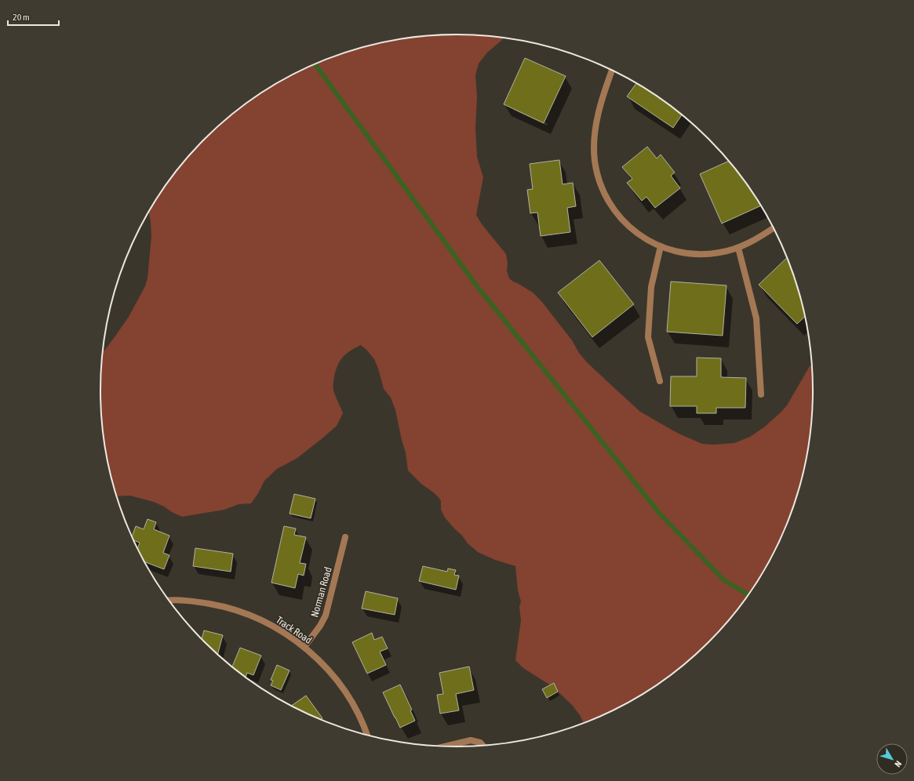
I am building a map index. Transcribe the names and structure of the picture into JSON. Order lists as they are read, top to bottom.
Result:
{
  "streets": {
    "street": ["Norman Road", "Track Road"]
  },
  "crossings": [
    ["Norman Road", "Track Road"]
  ],
  "scale_bar": "20 m",
  "north": "bottom right"
}
